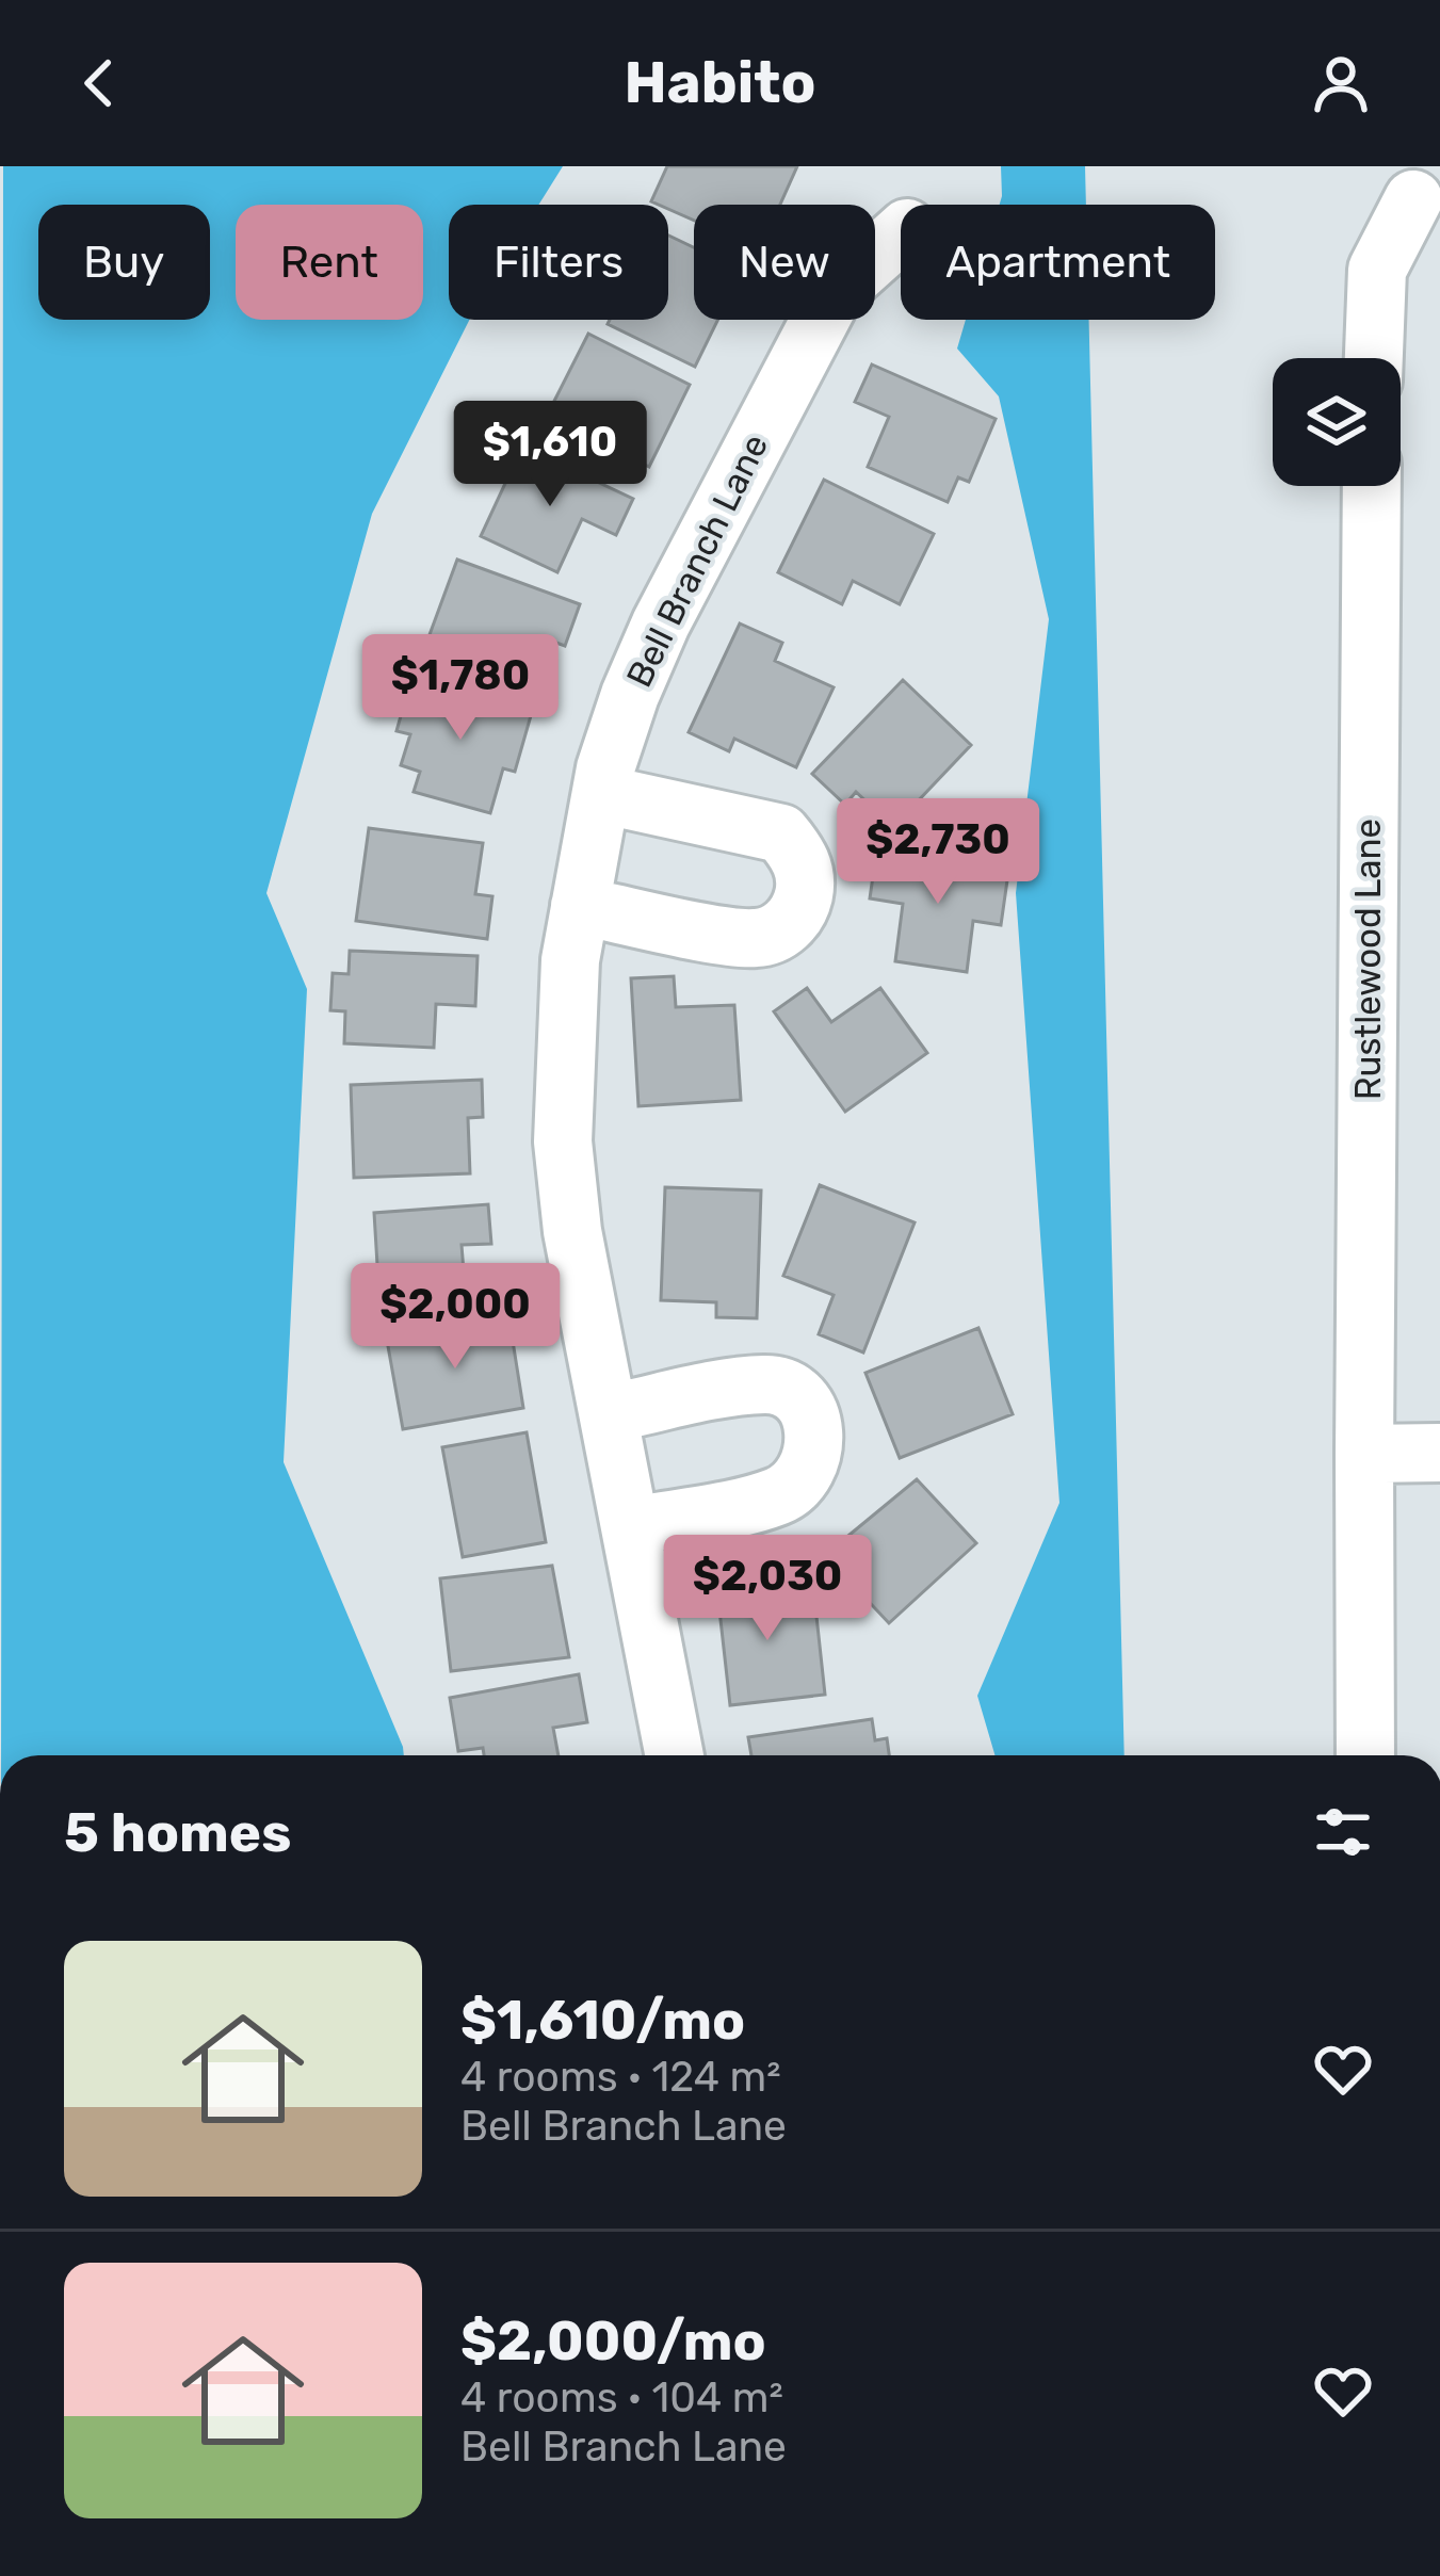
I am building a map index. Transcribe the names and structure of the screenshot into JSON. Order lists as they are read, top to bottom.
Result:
{
  "streets": {
    "street": ["Bell Branch Lane", "Rustlewood Lane"]
  },
  "page": {
    "header": "Habito",
    "chip": [
      "Buy",
      "Rent",
      "Filters",
      "New",
      "Apartment"
    ],
    "price": [
      "$1,610",
      "$1,780",
      "$2,730",
      "$2,000",
      "$2,030"
    ],
    "heading": "5 homes",
    "list": [
      {
        "name": "$1,610/mo",
        "note": "4 rooms · 124 m² · Bell Branch Lane"
      },
      {
        "name": "$2,000/mo",
        "note": "4 rooms · 104 m² · Bell Branch Lane"
      }
    ]
  }
}
